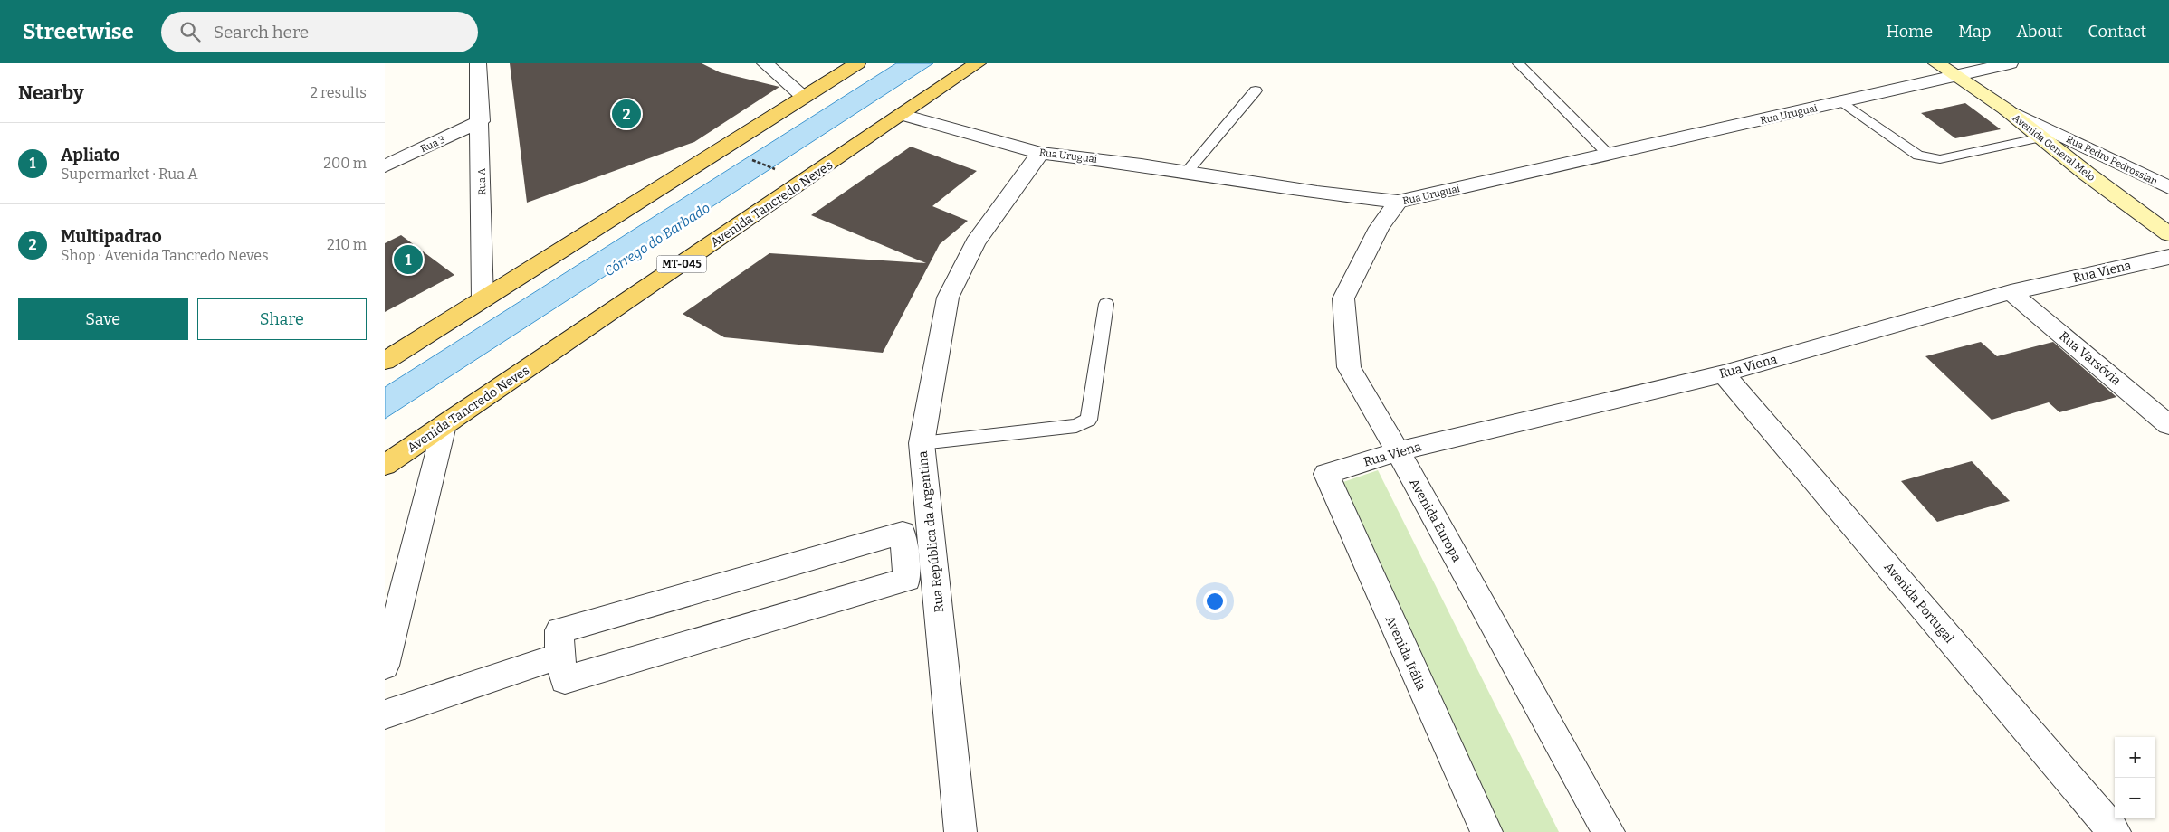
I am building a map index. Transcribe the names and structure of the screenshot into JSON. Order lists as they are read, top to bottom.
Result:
{
  "streets": {
    "main road": ["Avenida General Melo", "Avenida Tancredo Neves", "MT-045"],
    "street": [
      "Rua Uruguai",
      "Rua 3",
      "Rua Pedro Pedrossian",
      "Rua A",
      "Rua Viena",
      "Rua Varsóvia",
      "Avenida Europa",
      "Rua República da Argentina",
      "Avenida Portugal",
      "Avenida Itália"
    ]
  },
  "crossings": [
    ["Rua Uruguai", "Avenida General Melo"],
    ["Rua Uruguai", "Avenida Tancredo Neves"],
    ["Rua Uruguai", "Avenida Europa"],
    ["Rua Uruguai", "Rua República da Argentina"],
    ["Rua 3", "Rua A"],
    ["Avenida General Melo", "Rua Pedro Pedrossian"],
    ["Rua Viena", "Rua Varsóvia"],
    ["Rua Viena", "Avenida Europa"],
    ["Rua Viena", "Avenida Portugal"],
    ["Rua Viena", "Avenida Itália"]
  ],
  "water": ["Córrego do Barbado"],
  "page": {
    "header": "Streetwise",
    "search": "Search here",
    "nav": [
      "Home",
      "Map",
      "About",
      "Contact"
    ],
    "heading": ["Nearby", "2 results"],
    "pins": ["2", "1"],
    "list": [
      {
        "mark": "1",
        "name": "Apliato",
        "note": "Supermarket · Rua A",
        "value": "200 m"
      },
      {
        "mark": "2",
        "name": "Multipadrao",
        "note": "Shop · Avenida Tancredo Neves",
        "value": "210 m"
      }
    ],
    "buttons": ["Save", "Share"],
    "map_buttons": ["+", "−"]
  }
}
